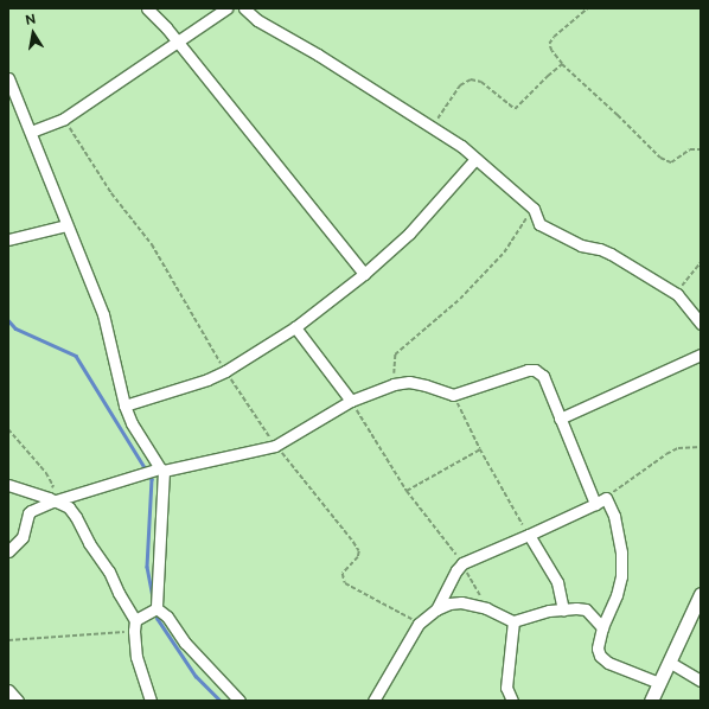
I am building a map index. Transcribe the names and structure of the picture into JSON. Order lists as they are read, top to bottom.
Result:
{
  "north": "top"
}
